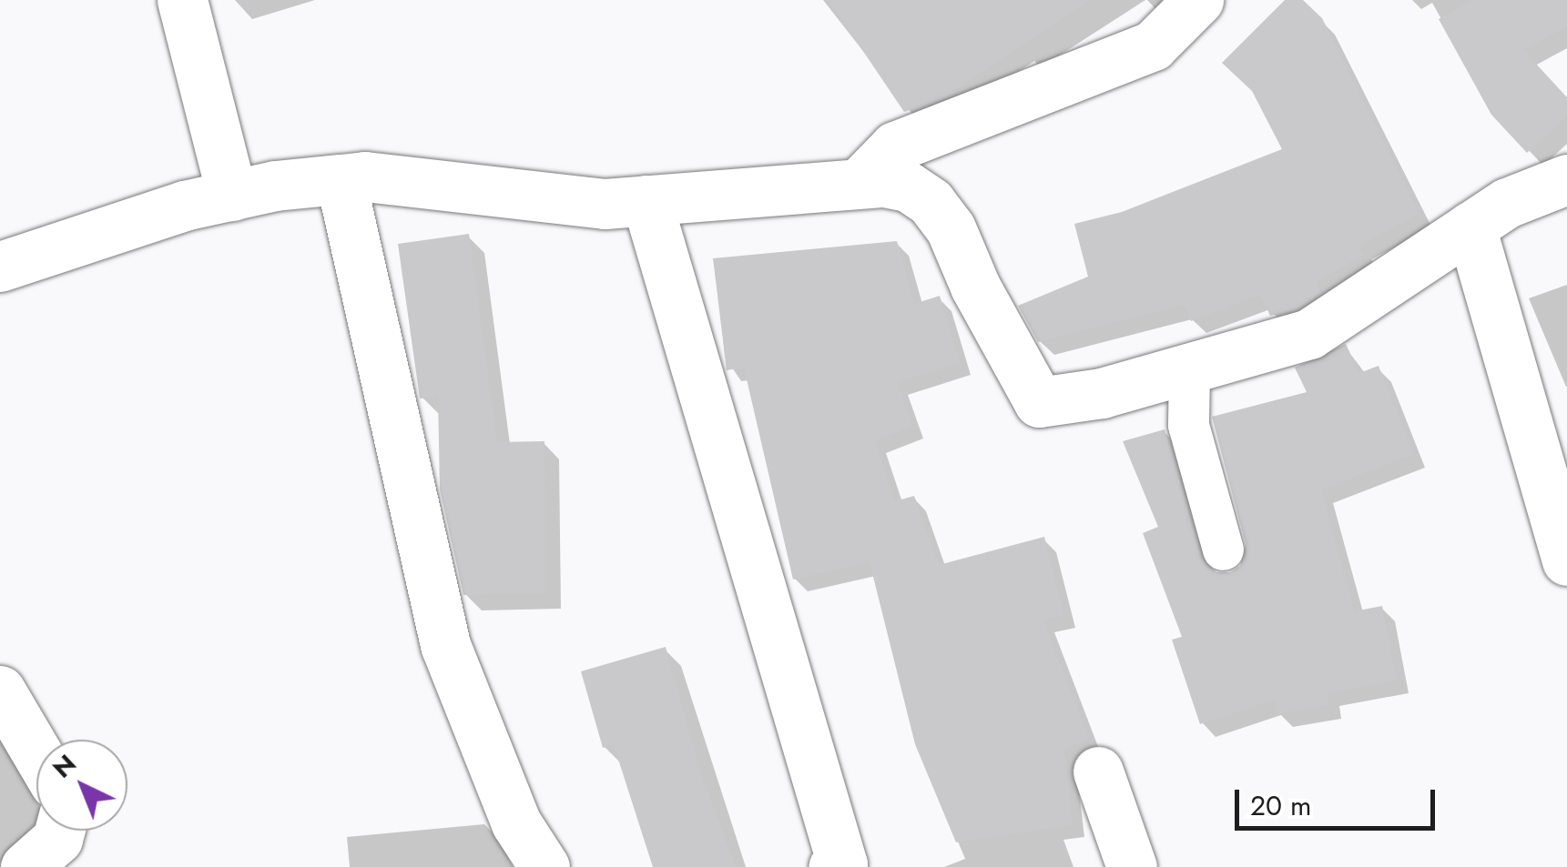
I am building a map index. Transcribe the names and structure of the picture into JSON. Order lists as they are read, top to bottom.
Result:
{
  "scale_bar": "20 m",
  "north": "top left"
}
